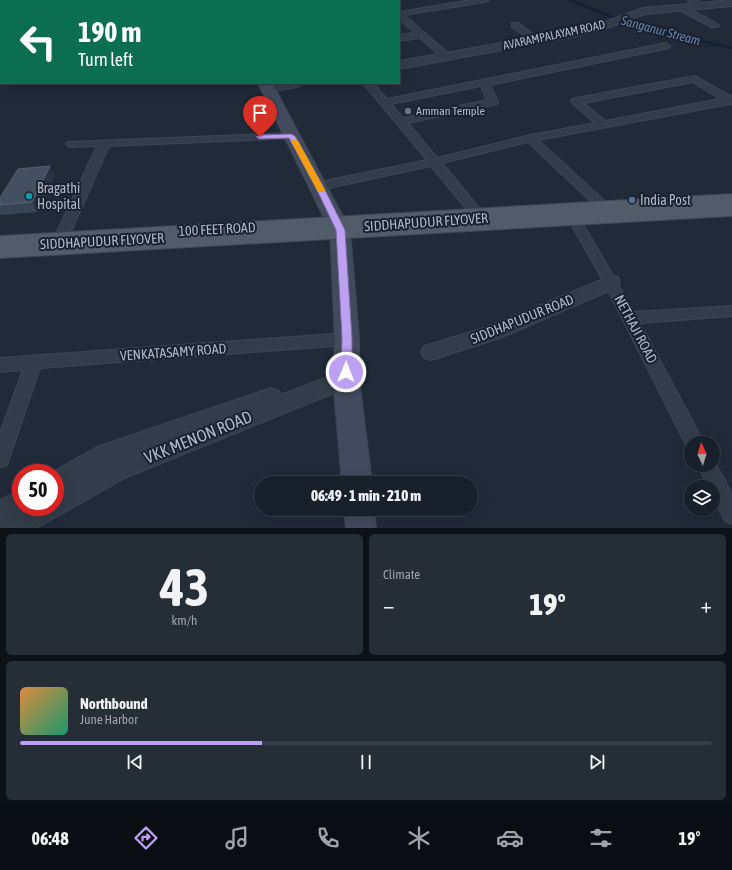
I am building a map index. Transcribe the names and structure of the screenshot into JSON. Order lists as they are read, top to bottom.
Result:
{
  "streets": {
    "main road": ["SIDDHAPUDUR FLYOVER", "100 FEET ROAD"],
    "street": [
      "AVARAMPALAYAM ROAD",
      "SIDDHAPUDUR ROAD",
      "NETHAJI ROAD",
      "VENKATASAMY ROAD",
      "VKK MENON ROAD"
    ]
  },
  "crossings": [
    ["SIDDHAPUDUR ROAD", "NETHAJI ROAD"]
  ],
  "water": ["Sanganur Stream"],
  "places": ["Amman Temple", "Bragathi Hospital", "India Post"],
  "north": "top",
  "page": {
    "turn": ["190 m", "Turn left"],
    "limit": "50",
    "trip": "06:49 · 1 min · 210 m",
    "tile": [
      ["43", "km/h"],
      "Climate"
    ],
    "heat": ["−", "19°", "+"],
    "song": ["Northbound", "June Harbor"],
    "tabs": ["06:48", "19°"]
  }
}
